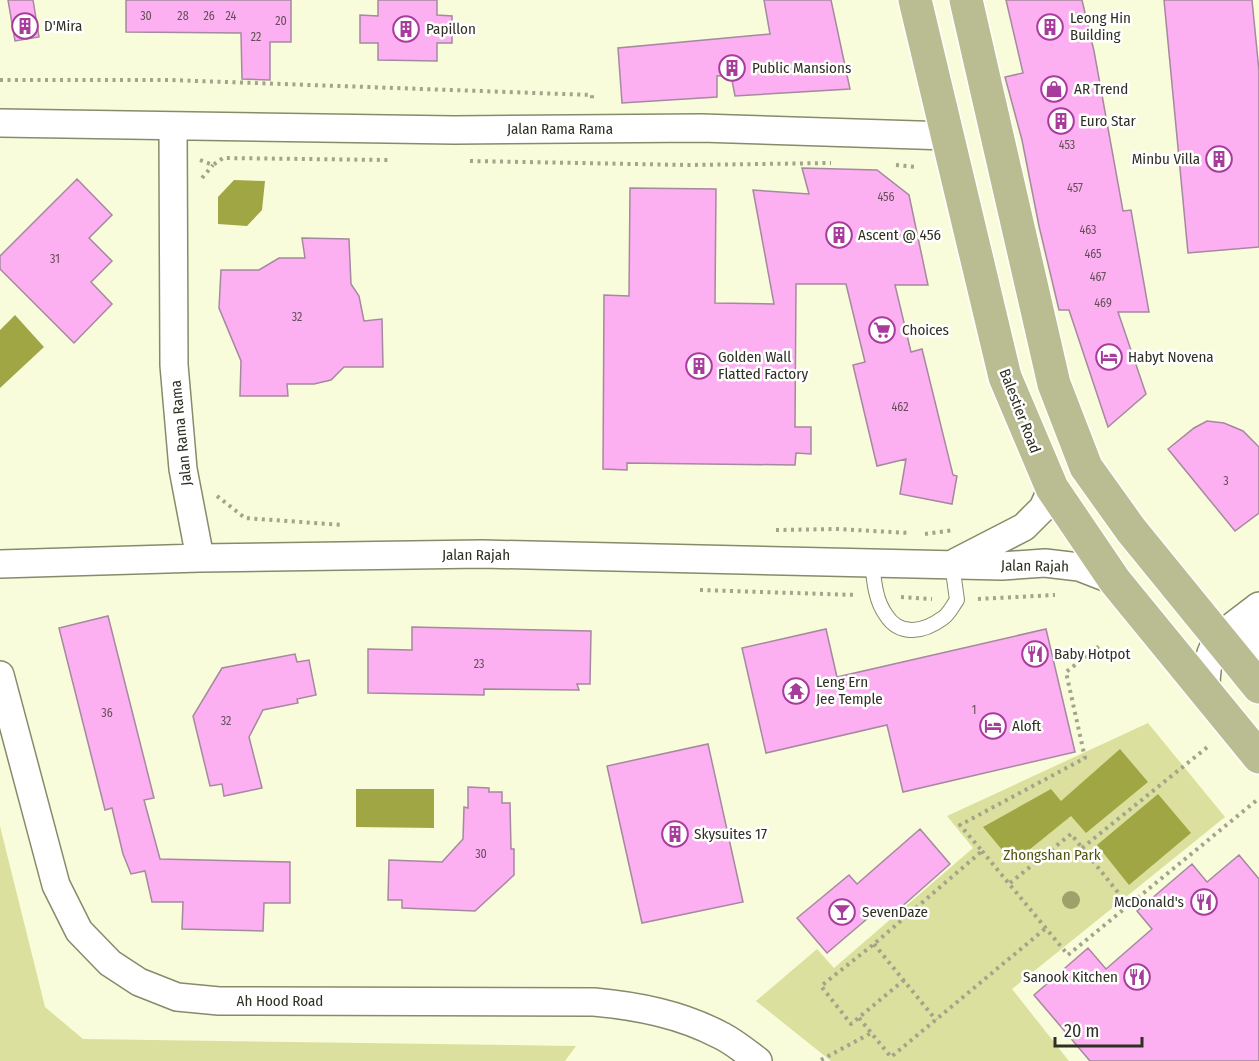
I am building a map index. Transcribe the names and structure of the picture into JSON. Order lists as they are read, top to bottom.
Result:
{
  "streets": {
    "main road": ["Balestier Road"],
    "street": ["Jalan Rama Rama", "Jalan Rajah", "Ah Hood Road"]
  },
  "crossings": [
    ["Jalan Rama Rama", "Balestier Road"],
    ["Jalan Rama Rama", "Jalan Rajah"],
    ["Balestier Road", "Jalan Rajah"]
  ],
  "parks": ["Zhongshan Park"],
  "places": {
    "building": [
      "D'Mira",
      "Leong Hin Building",
      "Papillon",
      "Public Mansions",
      "Euro Star",
      "Minbu Villa",
      "Ascent @ 456",
      "Golden Wall Flatted Factory",
      "Skysuites 17"
    ],
    "shop": ["AR Trend"],
    "supermarket": ["Choices"],
    "hotel": ["Habyt Novena", "Aloft"],
    "restaurant": ["Baby Hotpot", "McDonald's", "Sanook Kitchen"],
    "temple": ["Leng Ern Jee Temple"],
    "bar": ["SevenDaze"]
  },
  "house_numbers": [
    "30",
    "28",
    "26",
    "24",
    "20",
    "22",
    "453",
    "457",
    "456",
    "463",
    "465",
    "31",
    "467",
    "469",
    "32",
    "462",
    "3",
    "23",
    "1",
    "36",
    "32",
    "30"
  ],
  "scale_bar": "20 m"
}
